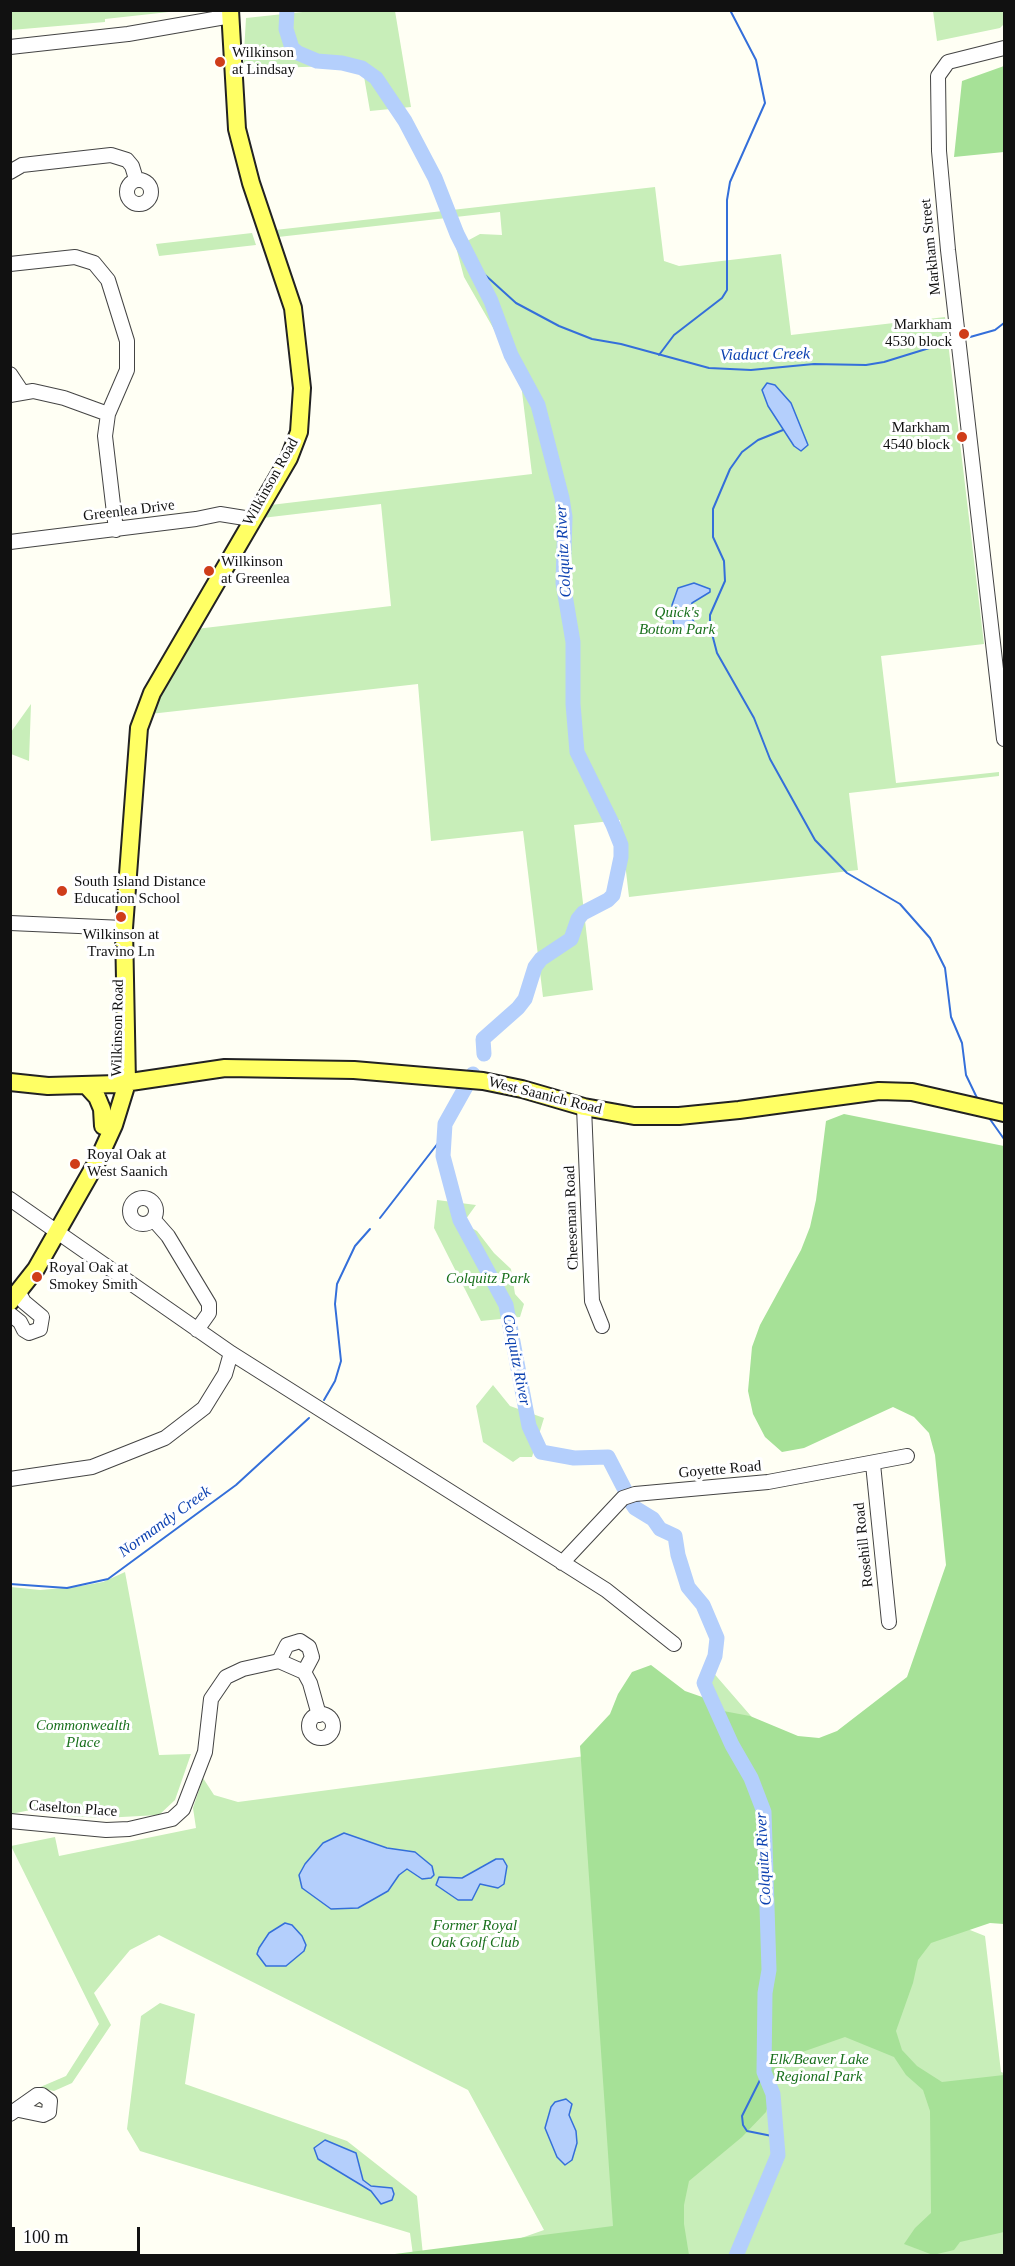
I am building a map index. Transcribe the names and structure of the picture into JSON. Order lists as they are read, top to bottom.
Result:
{
  "streets": {
    "main road": ["Wilkinson Road", "West Saanich Road"],
    "street": [
      "Markham Street",
      "Greenlea Drive",
      "Cheeseman Road",
      "Goyette Road",
      "Rosehill Road",
      "Caselton Place"
    ]
  },
  "crossings": [
    ["Wilkinson Road", "Greenlea Drive"],
    ["Wilkinson Road", "West Saanich Road"],
    ["West Saanich Road", "Cheeseman Road"],
    ["Goyette Road", "Rosehill Road"]
  ],
  "water": ["Viaduct Creek", "Colquitz River", "Normandy Creek"],
  "parks": [
    "Quick's Bottom Park",
    "Colquitz Park",
    "Commonwealth Place",
    "Former Royal Oak Golf Club",
    "Elk/Beaver Lake Regional Park"
  ],
  "places": [
    "Wilkinson at Lindsay",
    "Markham 4530 block",
    "Markham 4540 block",
    "Wilkinson at Greenlea",
    "South Island Distance Education School",
    "Wilkinson at Travino Ln",
    "Royal Oak at West Saanich",
    "Royal Oak at Smokey Smith"
  ],
  "scale_bar": "100 m"
}
